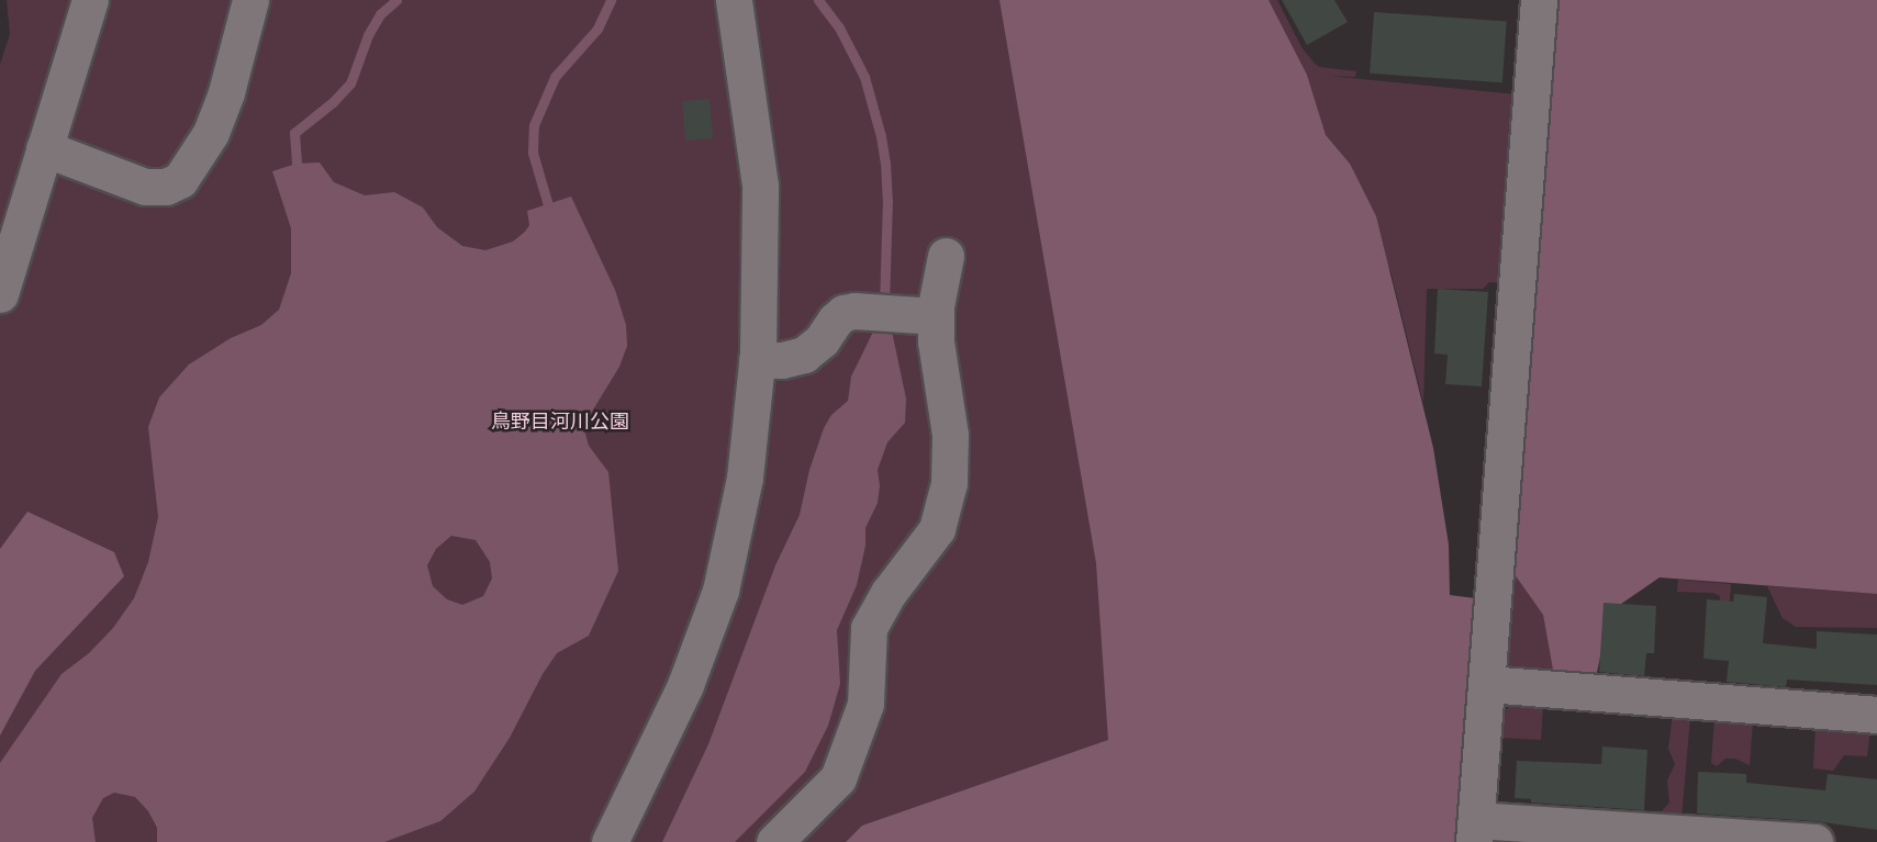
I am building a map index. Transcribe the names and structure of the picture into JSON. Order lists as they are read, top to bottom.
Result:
{
  "parks": ["鳥野目河川公園"]
}
